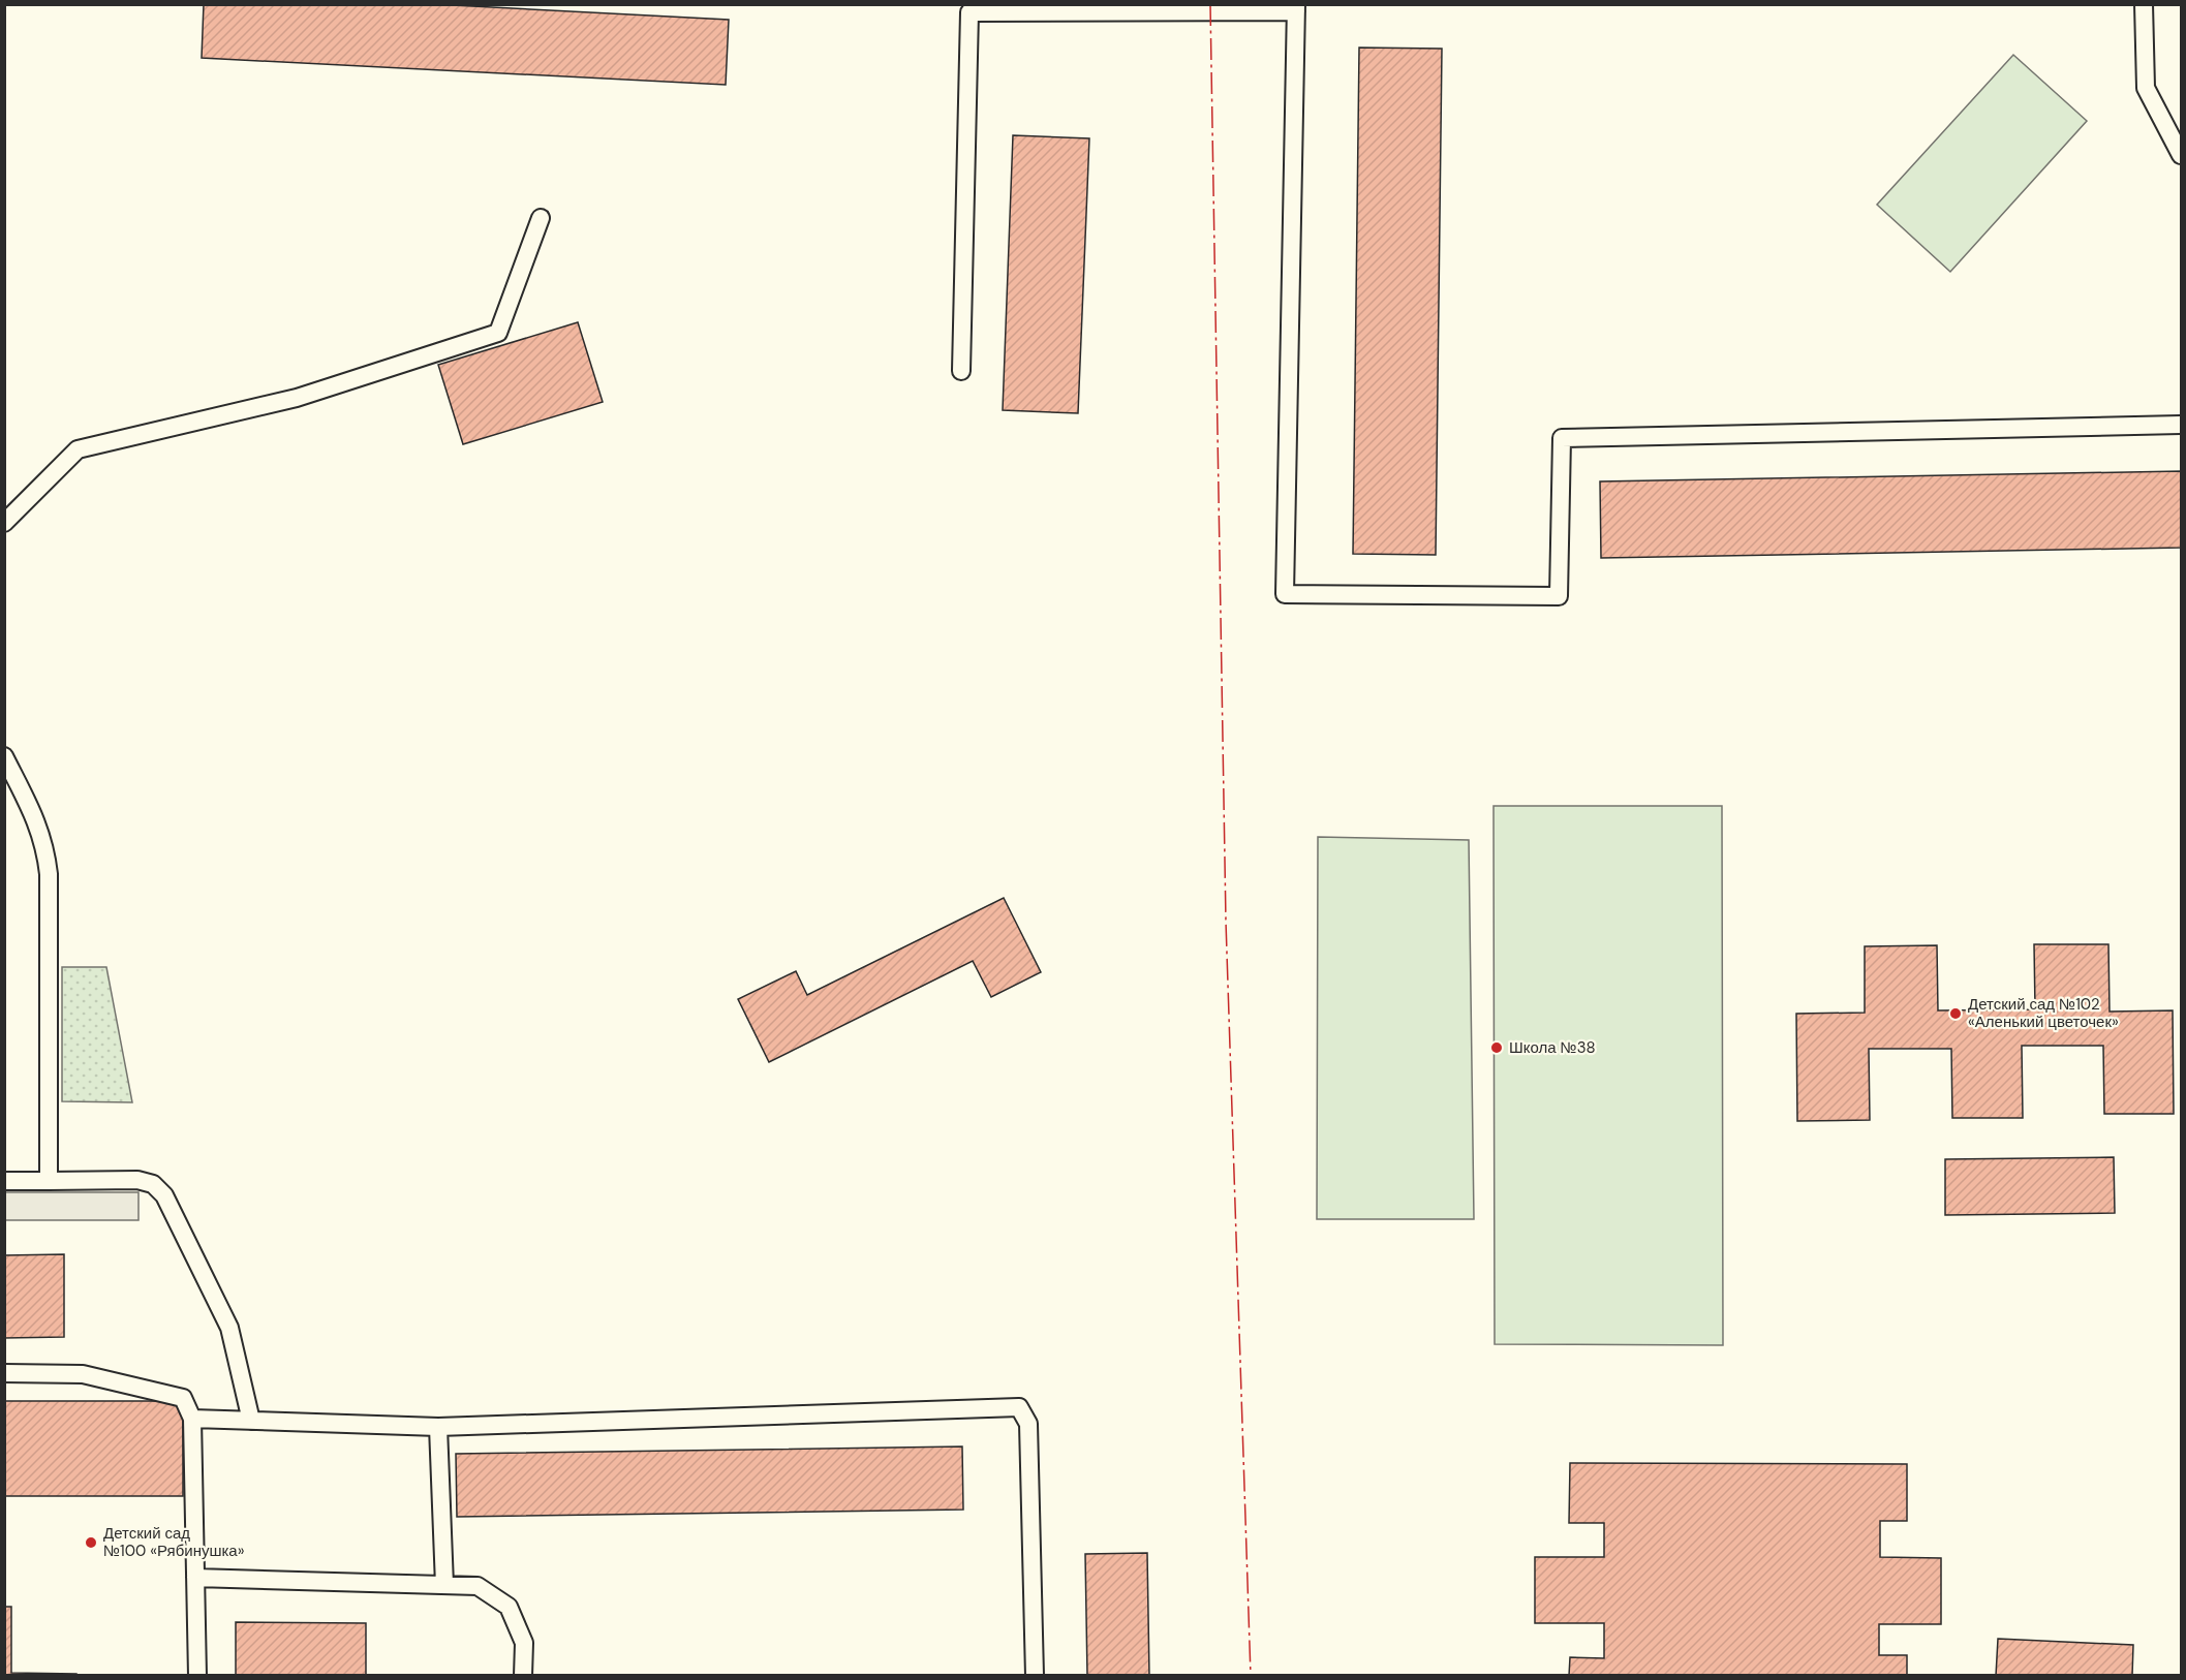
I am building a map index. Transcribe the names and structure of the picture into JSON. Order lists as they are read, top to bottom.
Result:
{
  "places": ["Детский сад №102 «Аленький цветочек»", "Школа №38", "Детский сад №100 «Рябинушка»"]
}
